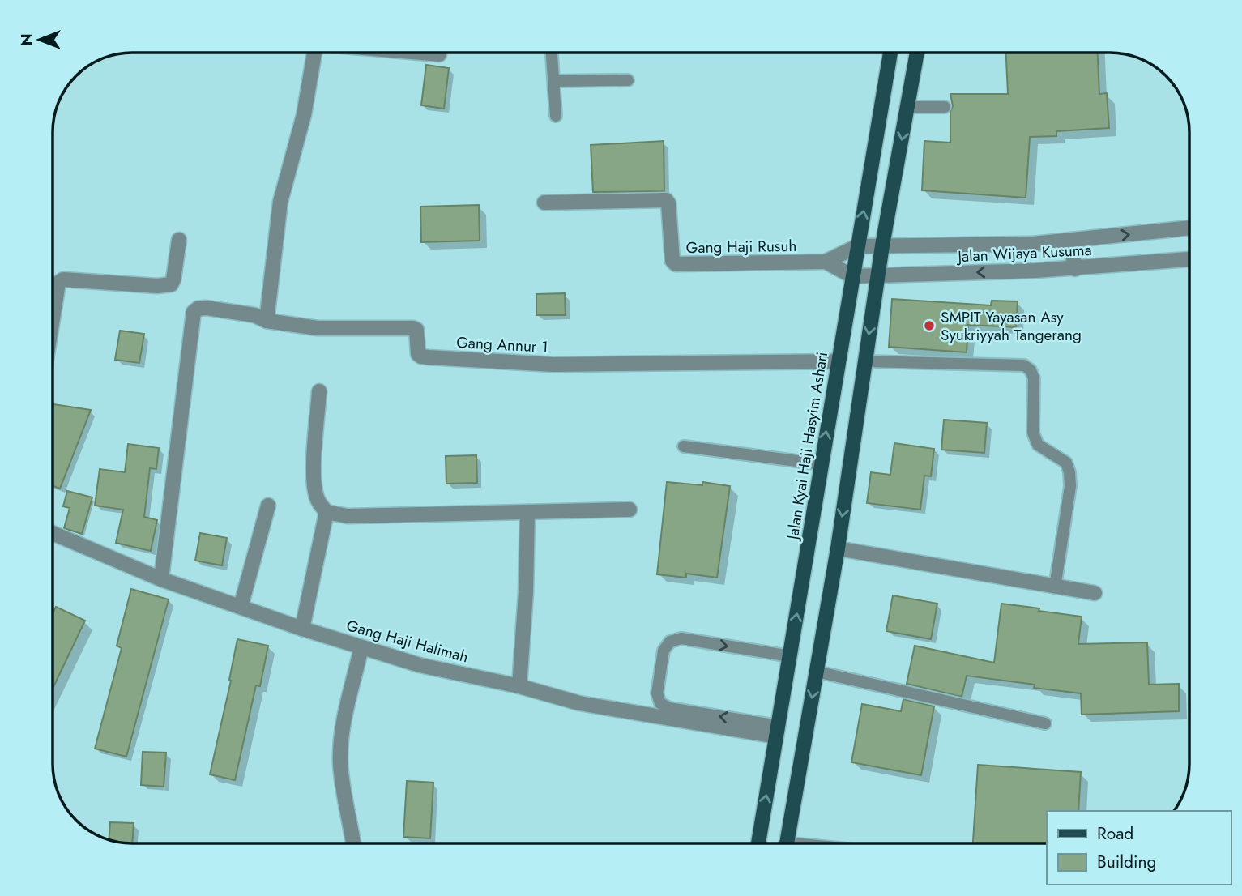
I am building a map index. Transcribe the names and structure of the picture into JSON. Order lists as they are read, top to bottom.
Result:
{
  "streets": {
    "main road": ["Jalan Kyai Haji Hasyim Ashari"],
    "street": [
      "Gang Haji Rusuh",
      "Jalan Wijaya Kusuma",
      "Gang Annur 1",
      "Gang Haji Halimah"
    ]
  },
  "crossings": [
    ["Gang Haji Rusuh", "Jalan Wijaya Kusuma"],
    ["Gang Haji Rusuh", "Jalan Kyai Haji Hasyim Ashari"],
    ["Jalan Wijaya Kusuma", "Jalan Kyai Haji Hasyim Ashari"],
    ["Gang Annur 1", "Jalan Kyai Haji Hasyim Ashari"],
    ["Gang Annur 1", "Gang Haji Halimah"],
    ["Jalan Kyai Haji Hasyim Ashari", "Gang Haji Halimah"]
  ],
  "places": ["SMPIT Yayasan Asy Syukriyyah Tangerang"],
  "legend": ["Road", "Building"],
  "north": "left"
}
